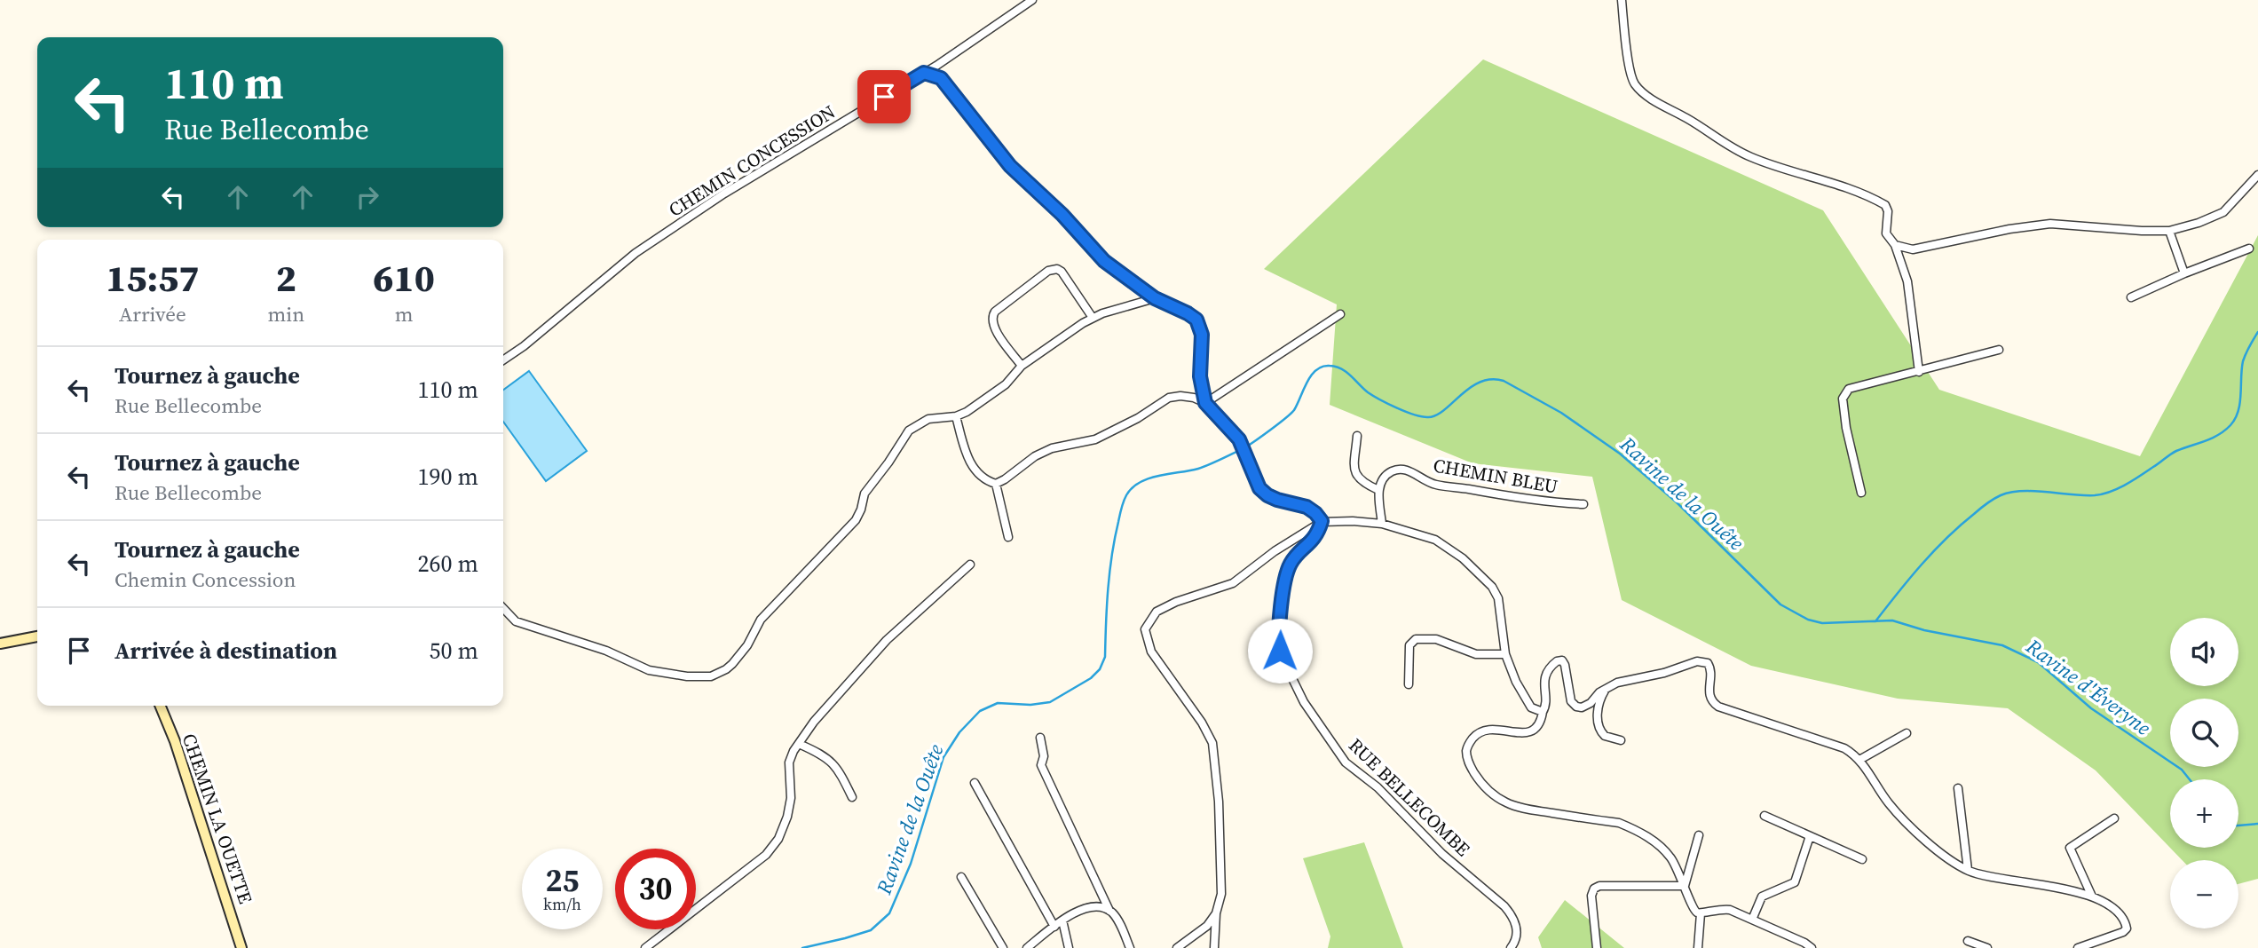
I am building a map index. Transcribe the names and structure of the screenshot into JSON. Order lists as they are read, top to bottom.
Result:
{
  "streets": {
    "street": [
      "CHEMIN CONCESSION",
      "CHEMIN BLEU",
      "RUE BELLECOMBE",
      "CHEMIN LA OUETTE"
    ]
  },
  "water": ["Ravine de la Ouête", "Ravine d'Éveryne"],
  "page": {
    "turn": ["110 m", "Rue Bellecombe"],
    "eta": [
      "15:57",
      "Arrivée",
      "2",
      "min",
      "610",
      "m"
    ],
    "list": [
      {
        "name": "Tournez à gauche",
        "note": "Rue Bellecombe",
        "value": "110 m"
      },
      {
        "name": "Tournez à gauche",
        "note": "Rue Bellecombe",
        "value": "190 m"
      },
      {
        "name": "Tournez à gauche",
        "note": "Chemin Concession",
        "value": "260 m"
      },
      {
        "name": "Arrivée à destination",
        "value": "50 m"
      }
    ],
    "map_buttons": ["+", "−"],
    "speed": "25 km/h",
    "limit": "30"
  }
}
